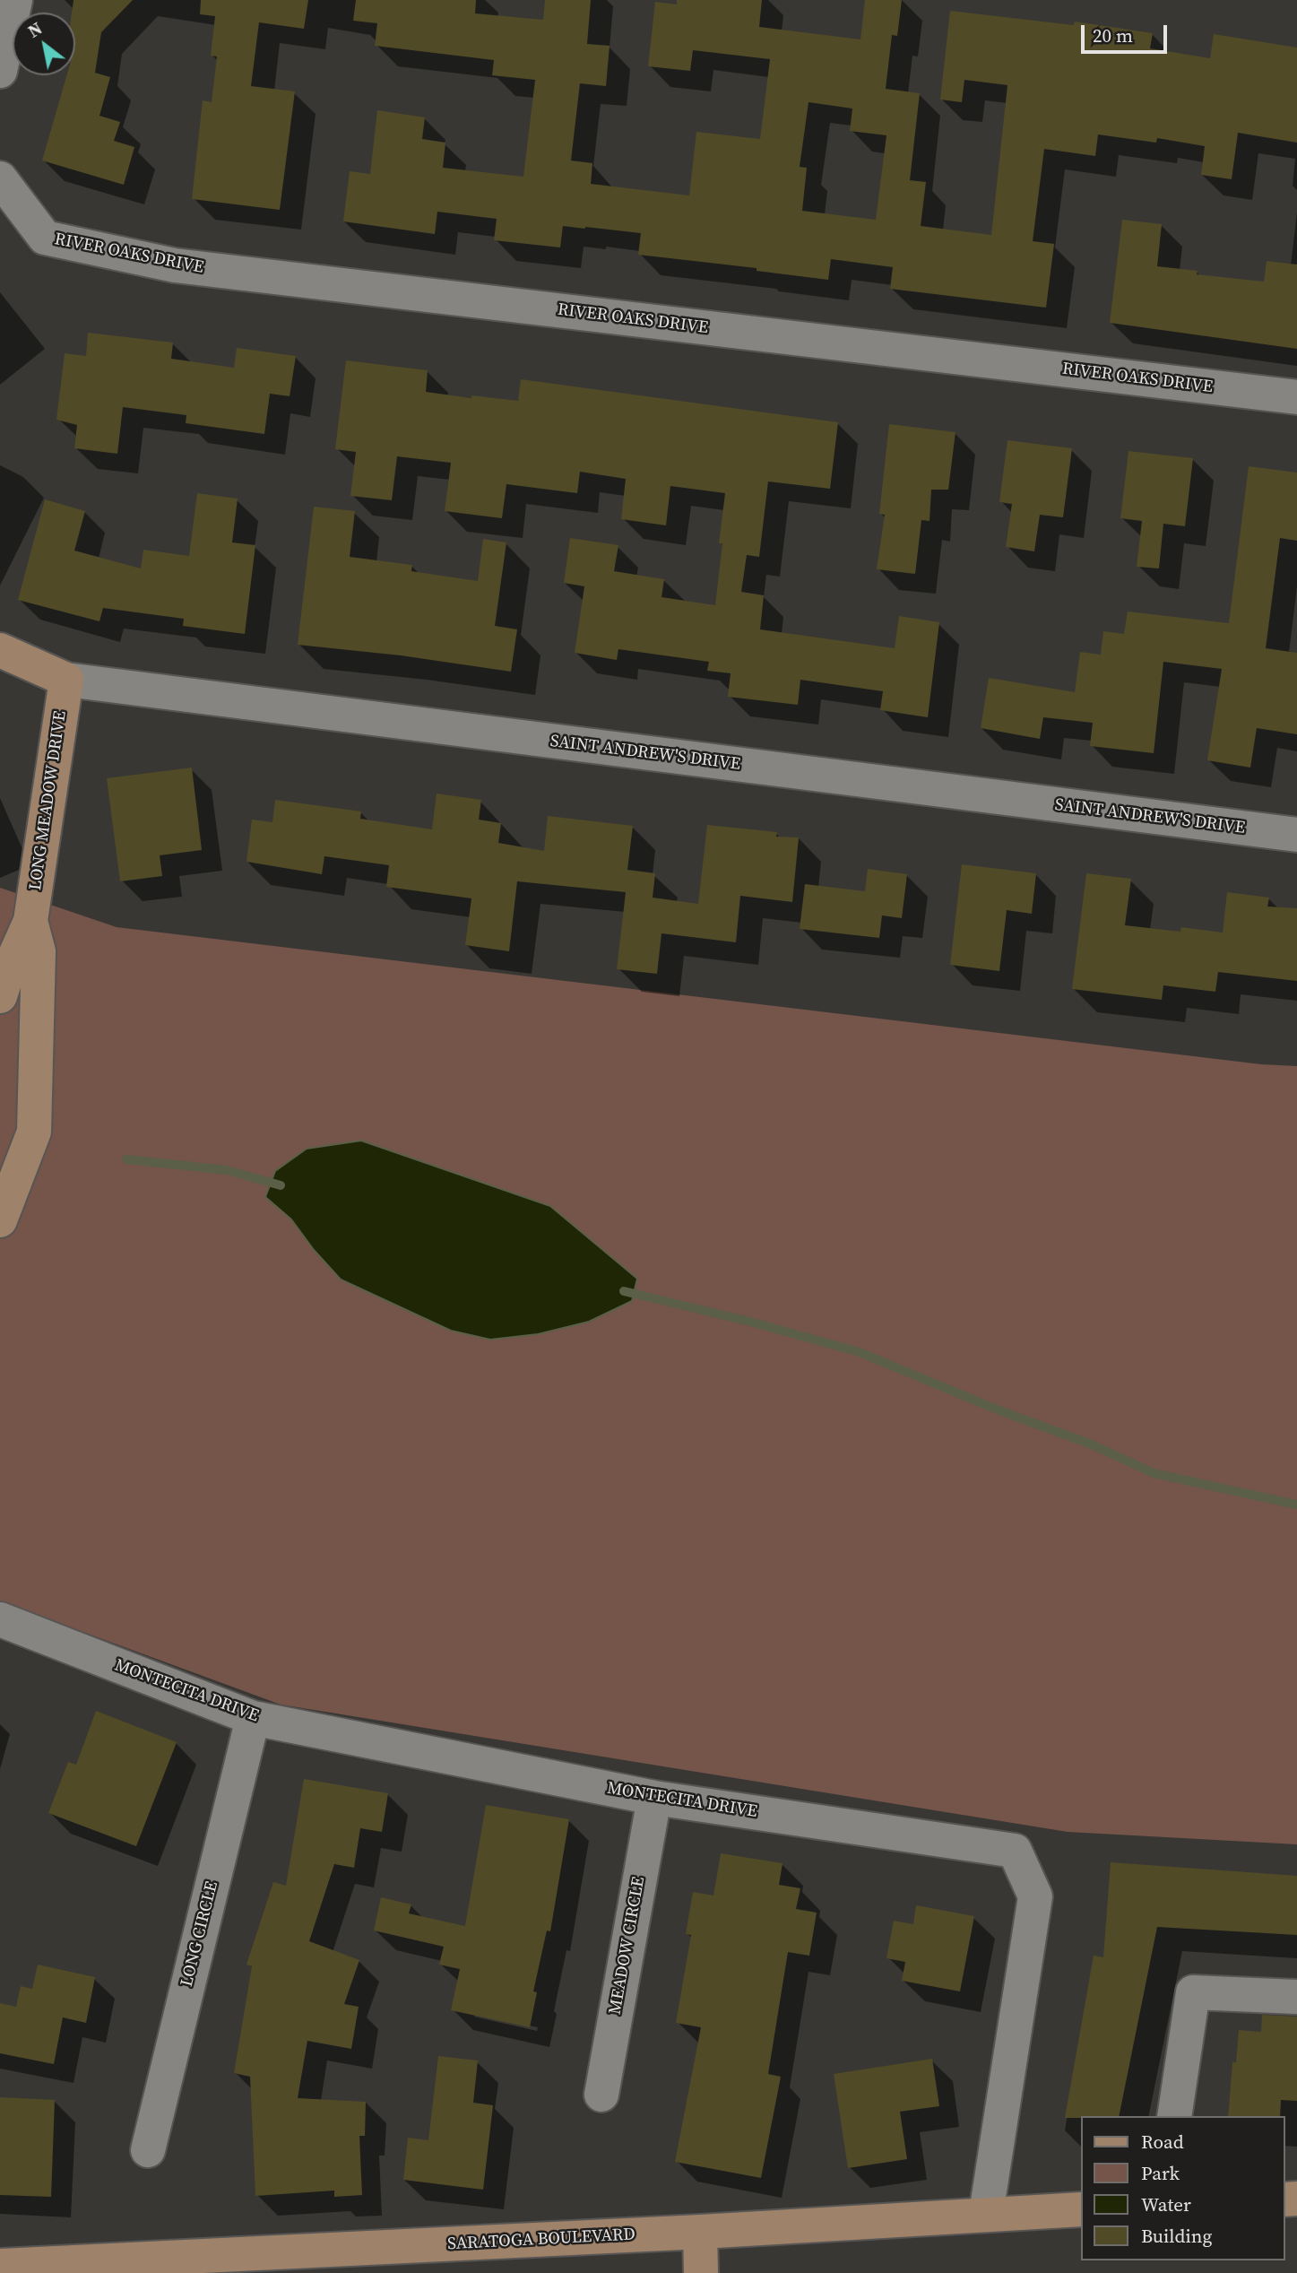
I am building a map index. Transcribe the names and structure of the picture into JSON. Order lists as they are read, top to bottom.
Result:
{
  "streets": {
    "main road": ["SAINT ANDREW'S DRIVE", "LONG MEADOW DRIVE", "SARATOGA BOULEVARD"],
    "street": [
      "RIVER OAKS DRIVE",
      "MONTECITA DRIVE",
      "LONG CIRCLE",
      "MEADOW CIRCLE"
    ]
  },
  "crossings": [
    ["SAINT ANDREW'S DRIVE", "LONG MEADOW DRIVE"],
    ["MONTECITA DRIVE", "LONG CIRCLE"],
    ["MONTECITA DRIVE", "MEADOW CIRCLE"],
    ["MONTECITA DRIVE", "SARATOGA BOULEVARD"]
  ],
  "legend": [
    "Road",
    "Park",
    "Water",
    "Building"
  ],
  "scale_bar": "20 m",
  "north": "top left"
}
